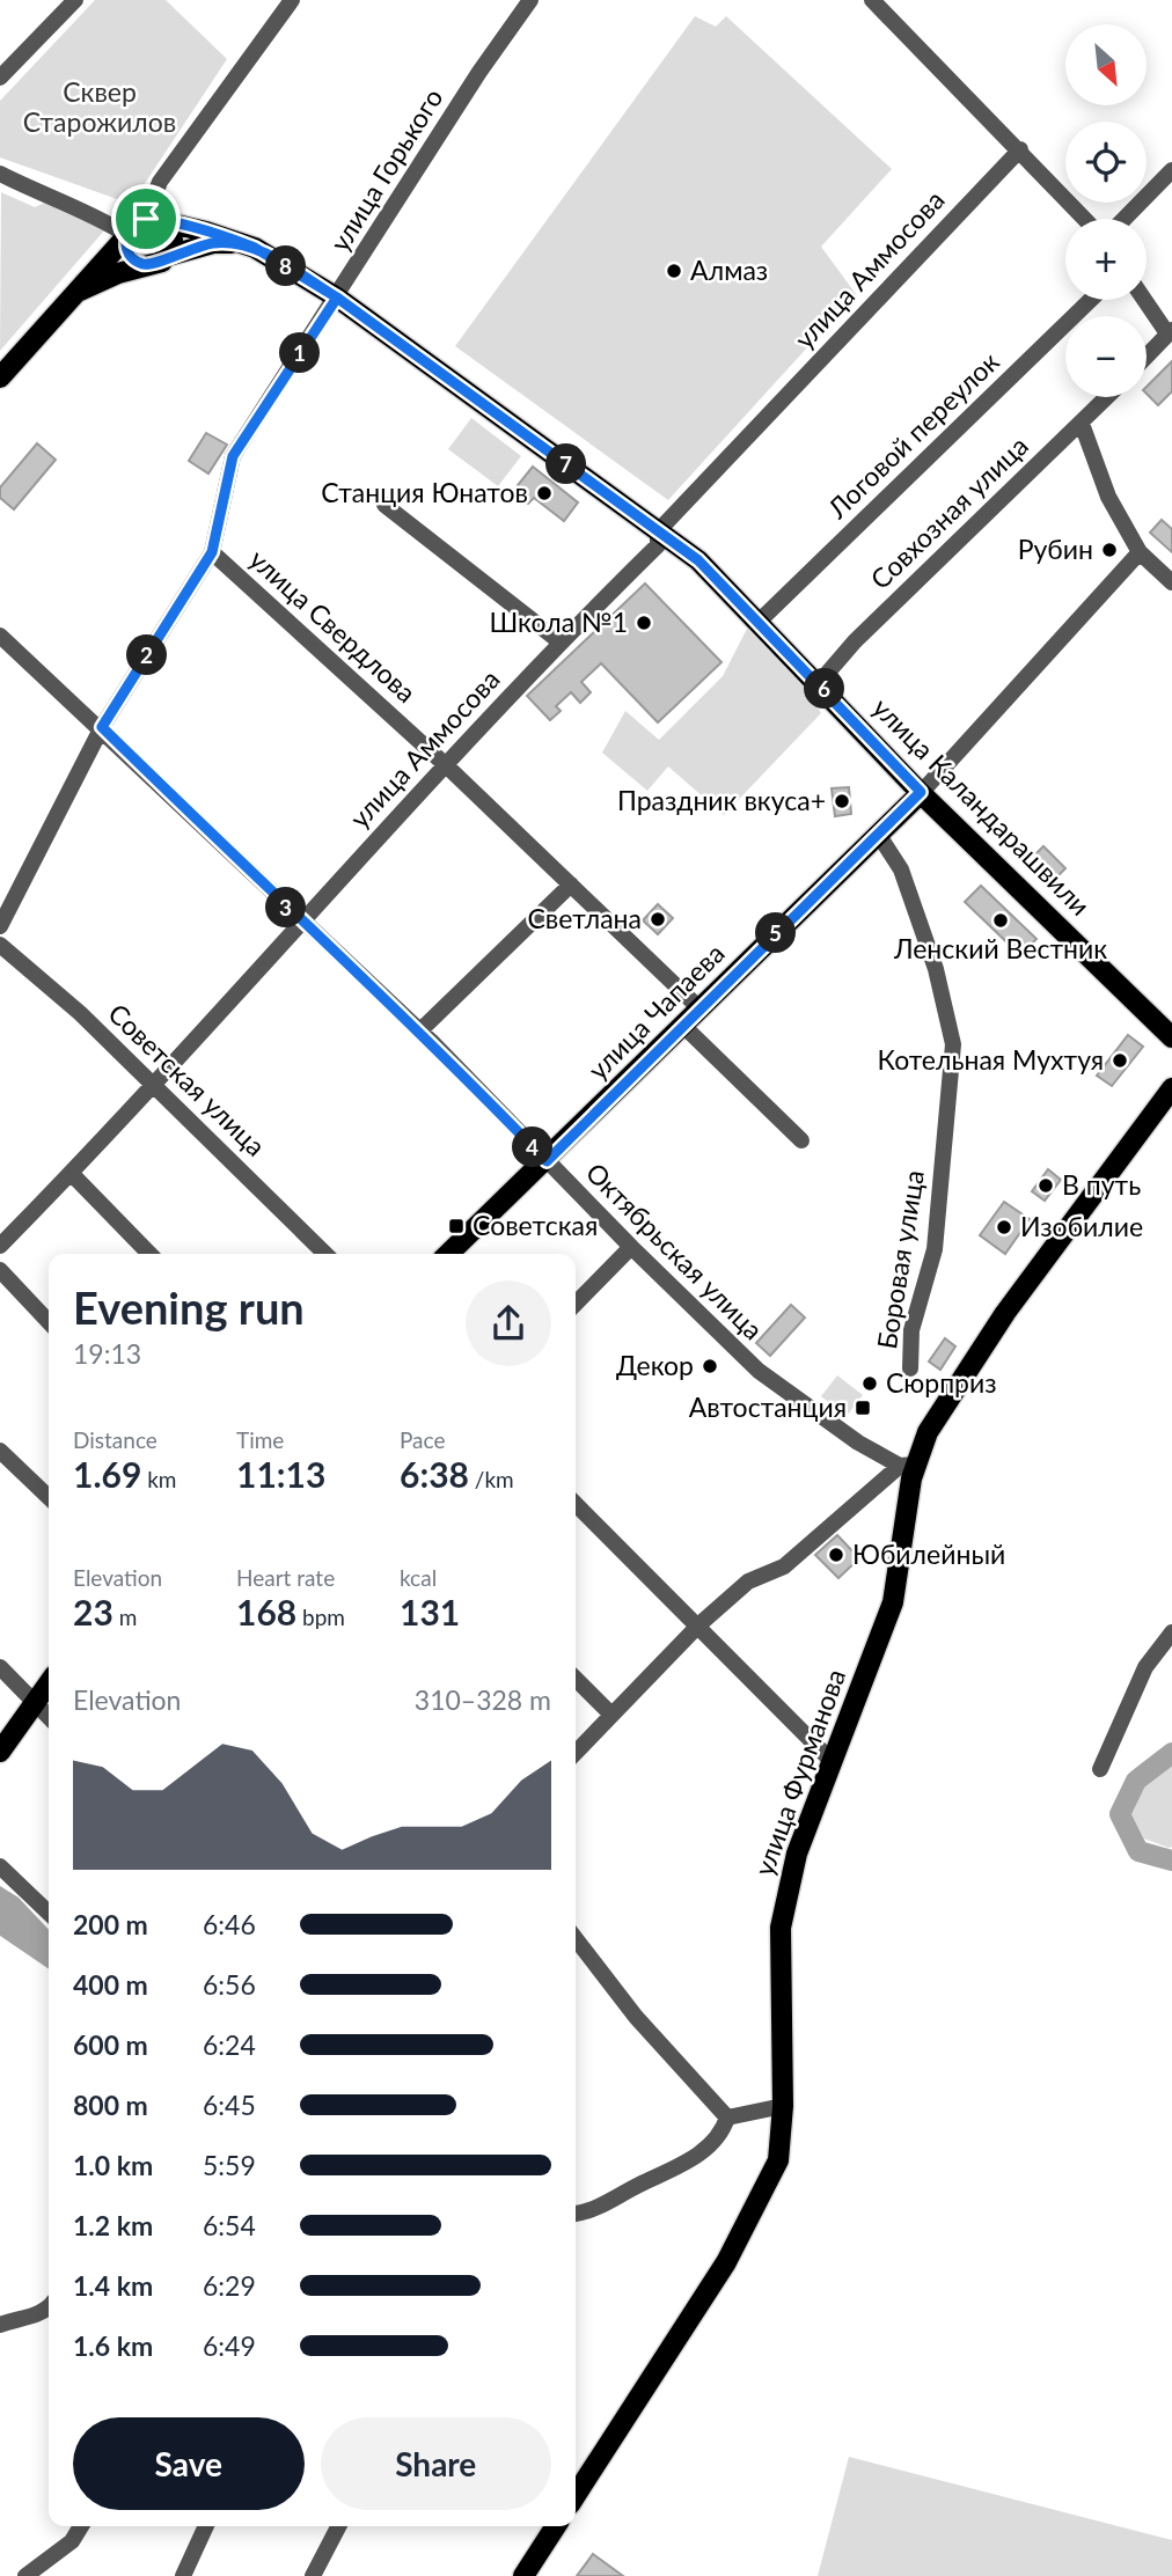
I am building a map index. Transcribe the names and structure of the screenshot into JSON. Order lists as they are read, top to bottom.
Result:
{
  "streets": {
    "main road": ["улица Каландарашвили", "улица Чапаева", "улица Фурманова"],
    "street": [
      "улица Горького",
      "улица Аммосова",
      "Логовой переулок",
      "Совхозная улица",
      "улица Свердлова",
      "Советская улица",
      "Октябрьская улица",
      "Боровая улица"
    ]
  },
  "crossings": [
    ["улица Горького", "улица Свердлова"],
    ["улица Горького", "улица Каландарашвили"],
    ["улица Горького", "Октябрьская улица"],
    ["улица Аммосова", "улица Свердлова"],
    ["улица Аммосова", "улица Каландарашвили"],
    ["улица Аммосова", "Советская улица"],
    ["улица Аммосова", "Октябрьская улица"],
    ["Логовой переулок", "улица Каландарашвили"],
    ["Совхозная улица", "улица Каландарашвили"],
    ["улица Свердлова", "улица Чапаева"],
    ["улица Каландарашвили", "улица Чапаева"],
    ["улица Чапаева", "Октябрьская улица"],
    ["улица Чапаева", "Боровая улица"],
    ["Октябрьская улица", "улица Фурманова"]
  ],
  "parks": ["Cквер Старожилов"],
  "places": {
    "other": [
      "Алмаз",
      "Станция Юнатов",
      "Рубин",
      "Школа №1",
      "Праздник вкуса+",
      "Светлана",
      "Ленский Вестник",
      "Котельная Мухтуя",
      "В путь",
      "Изобилие",
      "Декор",
      "Сюрприз",
      "Юбилейный"
    ],
    "transit": ["Советская", "Автостанция"]
  },
  "north": "bottom right",
  "page": {
    "map_buttons": ["+", "−"],
    "pins": [
      "8",
      "1",
      "7",
      "2",
      "6",
      "3",
      "5",
      "4"
    ],
    "heading": ["Evening run", "19:13"],
    "stats": [
      ["Distance", "1.69 km"],
      ["Time", "11:13"],
      ["Pace", "6:38 /km"],
      ["Elevation", "23 m"],
      ["Heart rate", "168 bpm"],
      ["kcal", "131"]
    ],
    "chart": ["Elevation", "310–328 m"],
    "list": [
      {
        "name": "200 m",
        "note": "6:46"
      },
      {
        "name": "400 m",
        "note": "6:56"
      },
      {
        "name": "600 m",
        "note": "6:24"
      },
      {
        "name": "800 m",
        "note": "6:45"
      },
      {
        "name": "1.0 km",
        "note": "5:59"
      },
      {
        "name": "1.2 km",
        "note": "6:54"
      },
      {
        "name": "1.4 km",
        "note": "6:29"
      },
      {
        "name": "1.6 km",
        "note": "6:49"
      }
    ],
    "buttons": ["Save", "Share"]
  }
}
